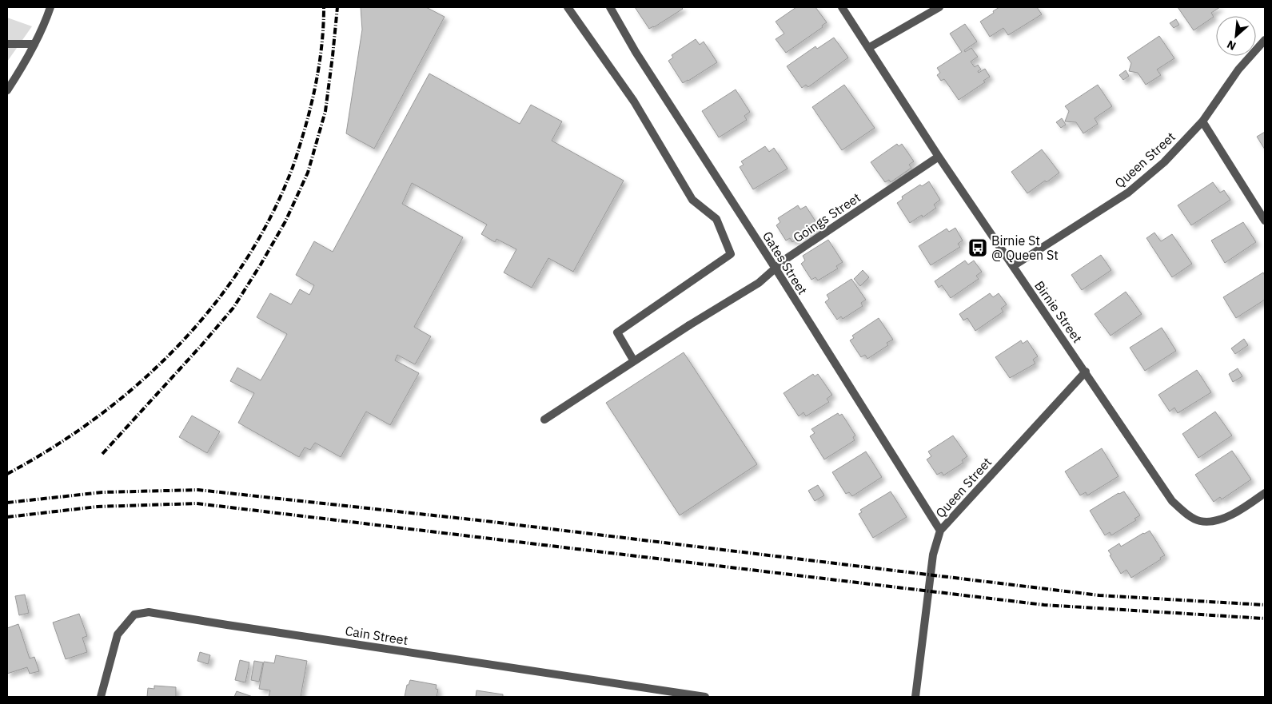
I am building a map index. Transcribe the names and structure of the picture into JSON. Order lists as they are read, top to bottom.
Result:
{
  "streets": {
    "street": [
      "Queen Street",
      "Goings Street",
      "Gates Street",
      "Birnie Street",
      "Cain Street"
    ]
  },
  "crossings": [
    ["Queen Street", "Gates Street"],
    ["Queen Street", "Birnie Street"],
    ["Goings Street", "Gates Street"],
    ["Goings Street", "Birnie Street"]
  ],
  "places": {
    "bus stop": ["Birnie St @ Queen St"]
  },
  "north": "bottom left"
}
